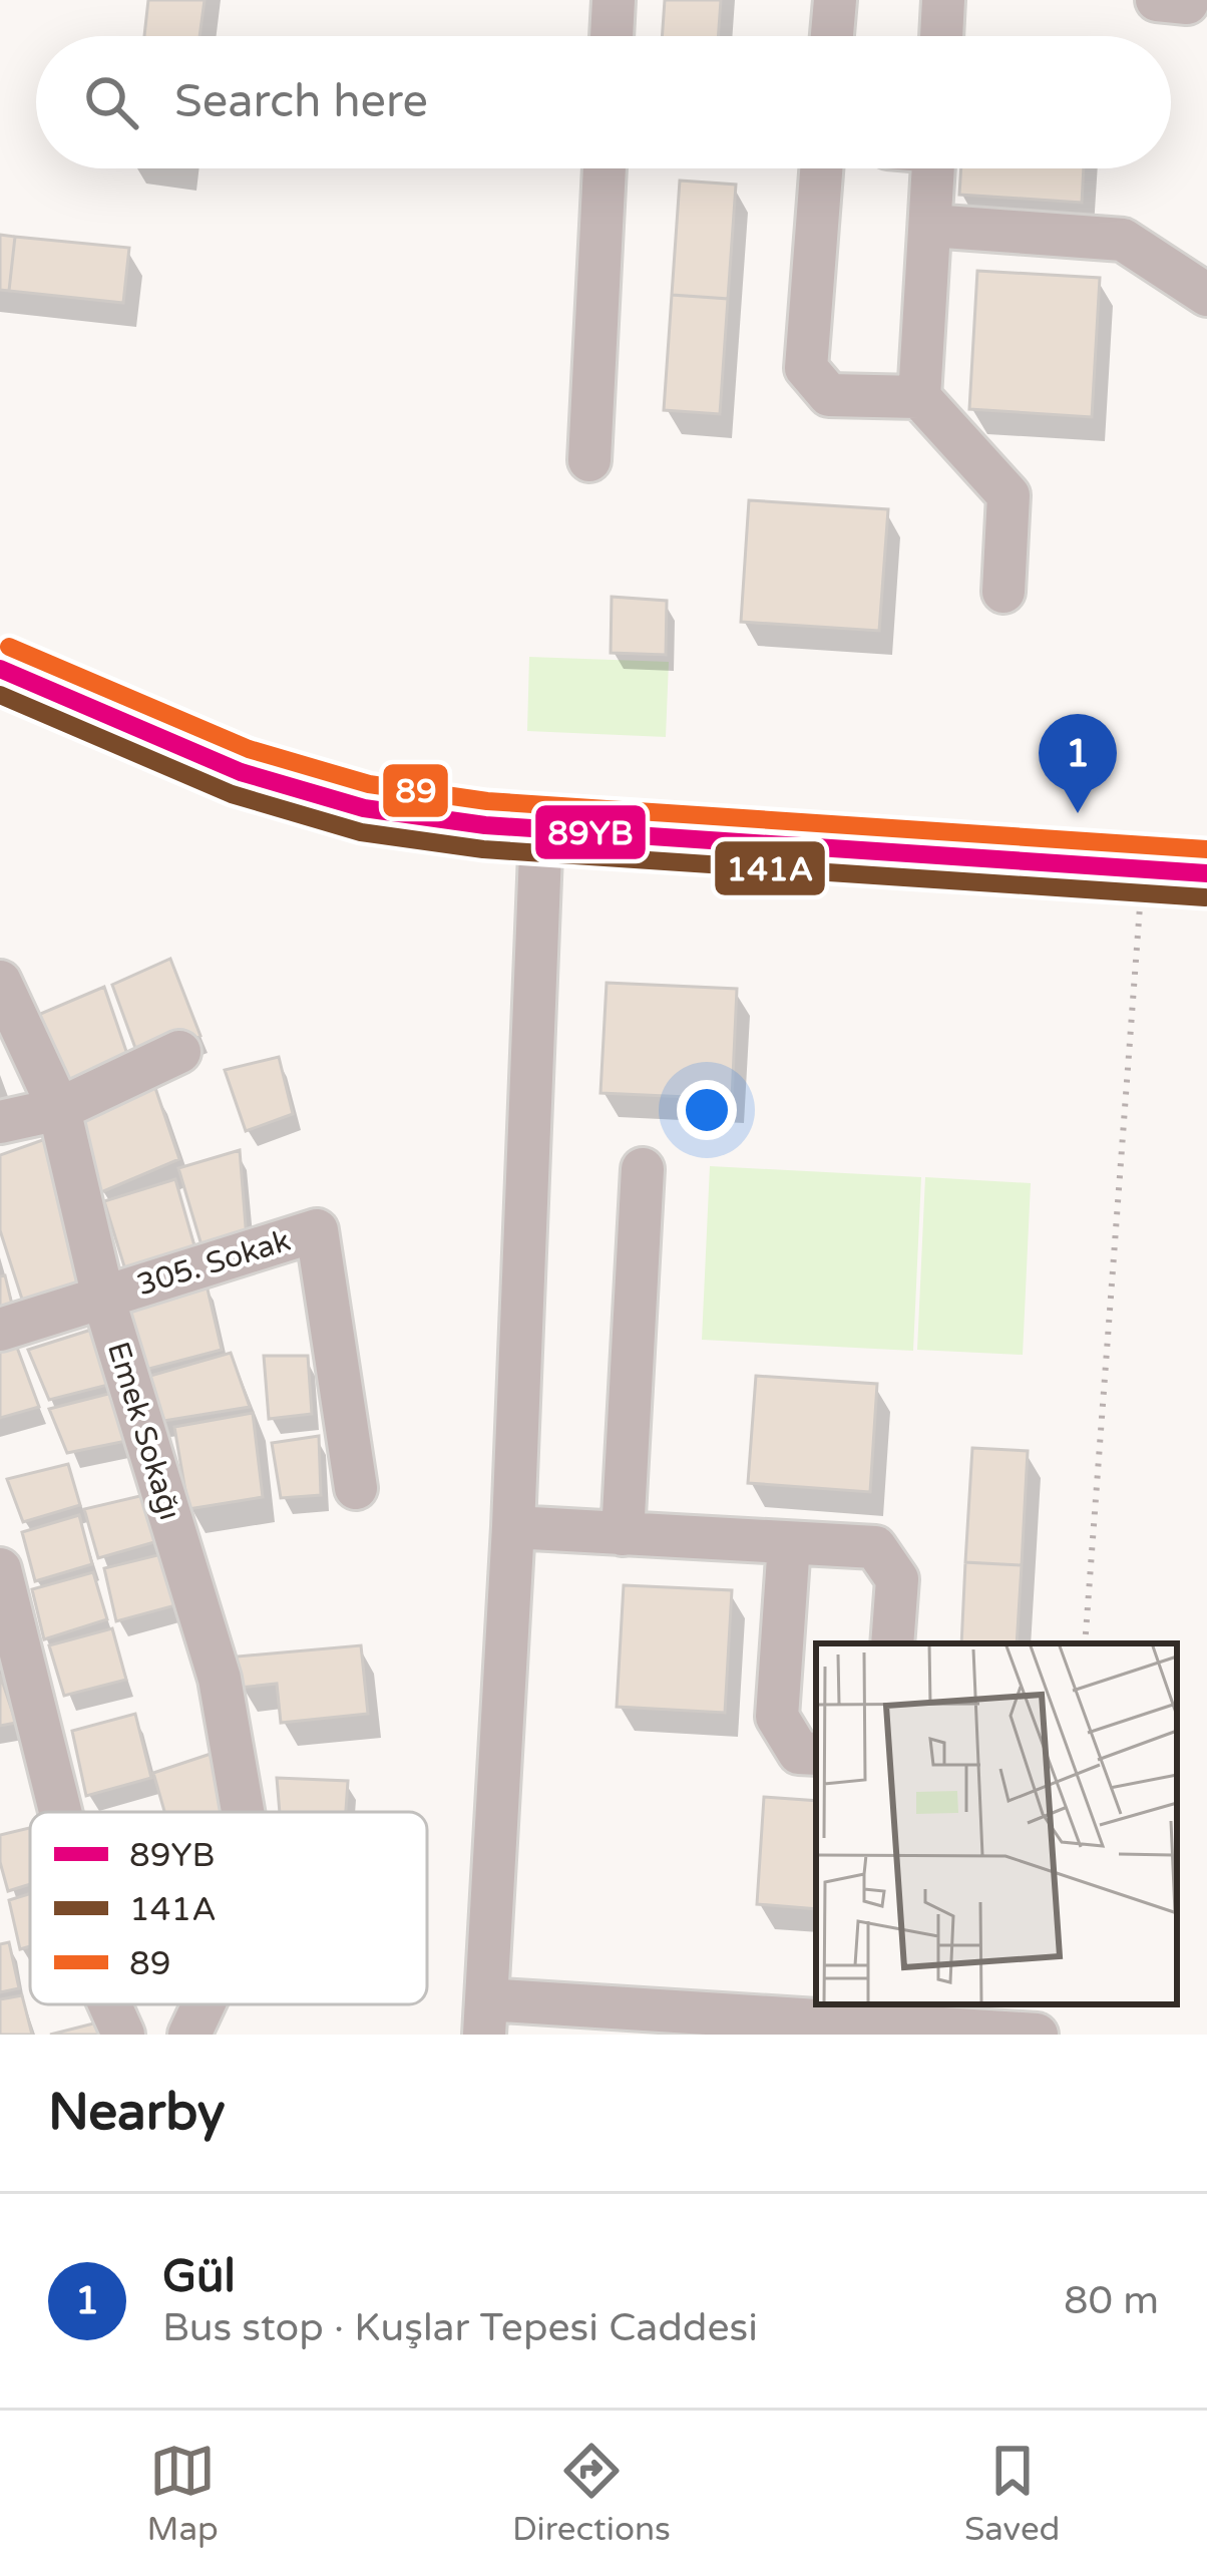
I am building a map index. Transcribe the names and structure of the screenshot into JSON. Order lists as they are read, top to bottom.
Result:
{
  "streets": {
    "street": ["305. Sokak", "Emek Sokağı"]
  },
  "crossings": [
    ["305. Sokak", "Emek Sokağı"]
  ],
  "lines": ["transit line 89", "transit line 89YB", "transit line 141A"],
  "legend": ["89YB", "141A", "89"],
  "page": {
    "search": "Search here",
    "pins": "1",
    "heading": "Nearby",
    "list": [
      {
        "mark": "1",
        "name": "Gül",
        "note": "Bus stop · Kuşlar Tepesi Caddesi",
        "value": "80 m"
      }
    ],
    "nav": ["Map", "Directions", "Saved"]
  }
}
